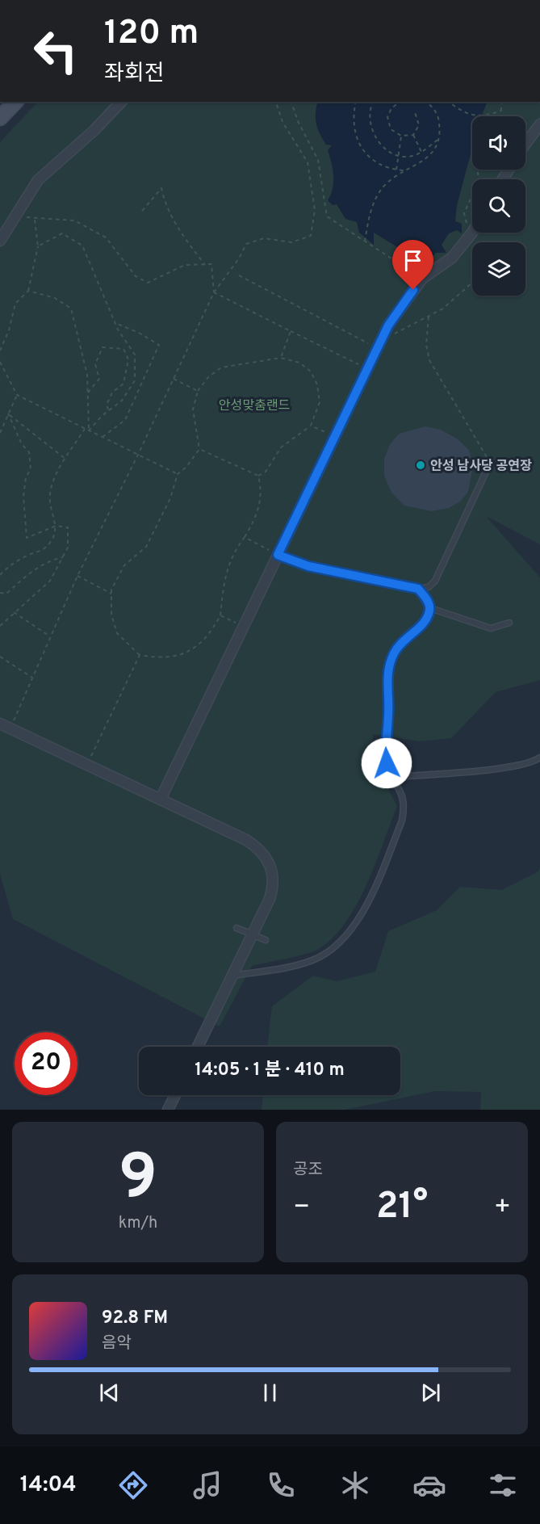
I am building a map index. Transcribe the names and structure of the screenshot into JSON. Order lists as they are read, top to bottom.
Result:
{
  "parks": ["안성맞춤랜드"],
  "places": ["안성 남사당 공연장"],
  "page": {
    "turn": ["120 m", "좌회전"],
    "limit": "20",
    "trip": "14:05 · 1 분 · 410 m",
    "tile": [
      ["9", "km/h"],
      "공조"
    ],
    "heat": ["−", "21°", "+"],
    "song": ["92.8 FM", "음악"],
    "tabs": "14:04"
  }
}
